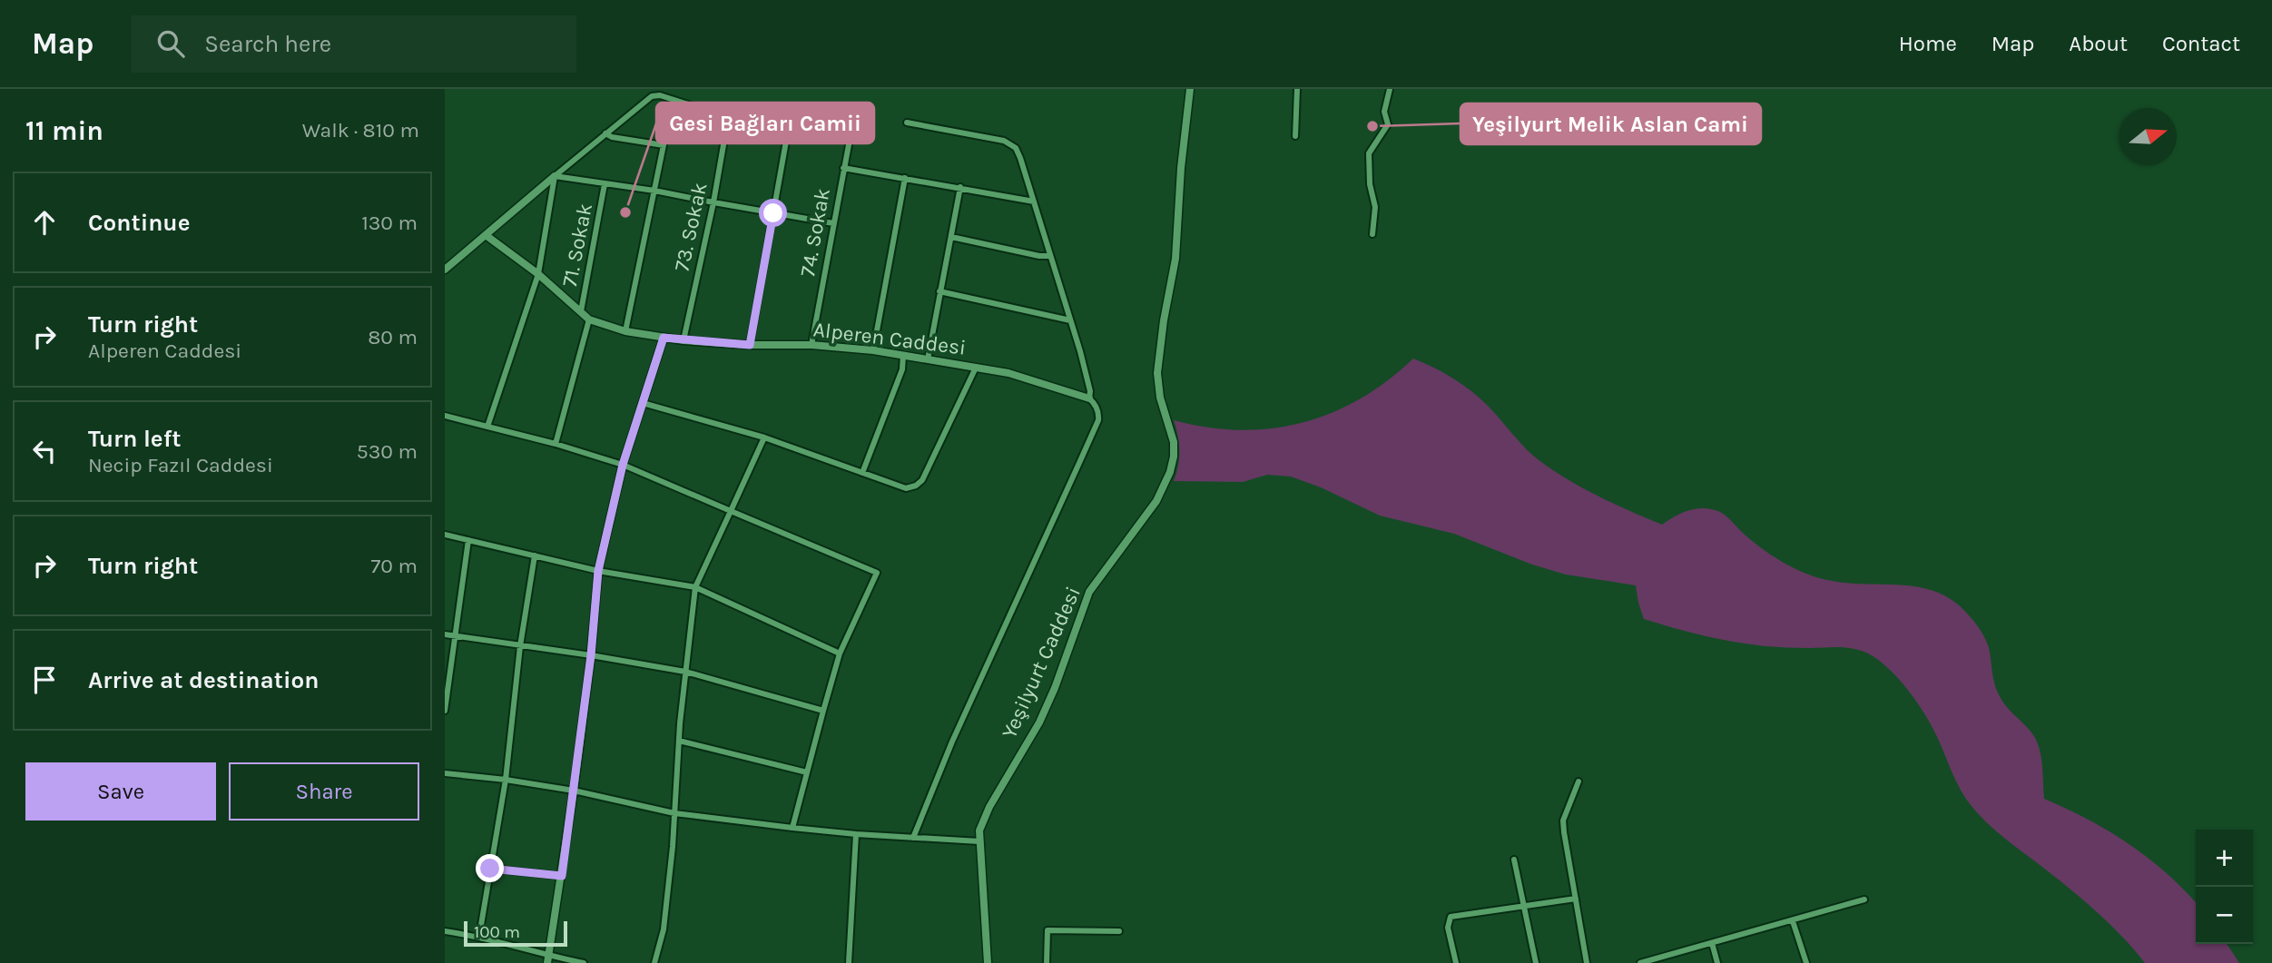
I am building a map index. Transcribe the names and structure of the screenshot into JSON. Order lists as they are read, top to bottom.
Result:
{
  "streets": {
    "street": [
      "73. Sokak",
      "74. Sokak",
      "71. Sokak",
      "Alperen Caddesi",
      "Yeşilyurt Caddesi"
    ]
  },
  "crossings": [
    ["73. Sokak", "Alperen Caddesi"],
    ["74. Sokak", "Alperen Caddesi"],
    ["71. Sokak", "Alperen Caddesi"]
  ],
  "places": ["Yeşilyurt Melik Aslan Cami", "Gesi Bağları Camii"],
  "scale_bar": "100 m",
  "north": "right",
  "page": {
    "header": "Map",
    "search": "Search here",
    "nav": [
      "Home",
      "Map",
      "About",
      "Contact"
    ],
    "heading": ["11 min", "Walk · 810 m"],
    "list": [
      ["Continue", "130 m"],
      ["Turn right", "Alperen Caddesi", "80 m"],
      ["Turn left", "Necip Fazıl Caddesi", "530 m"],
      ["Turn right", "70 m"],
      "Arrive at destination"
    ],
    "buttons": ["Save", "Share"],
    "map_buttons": ["+", "−"],
    "scale": "100 m"
  }
}
